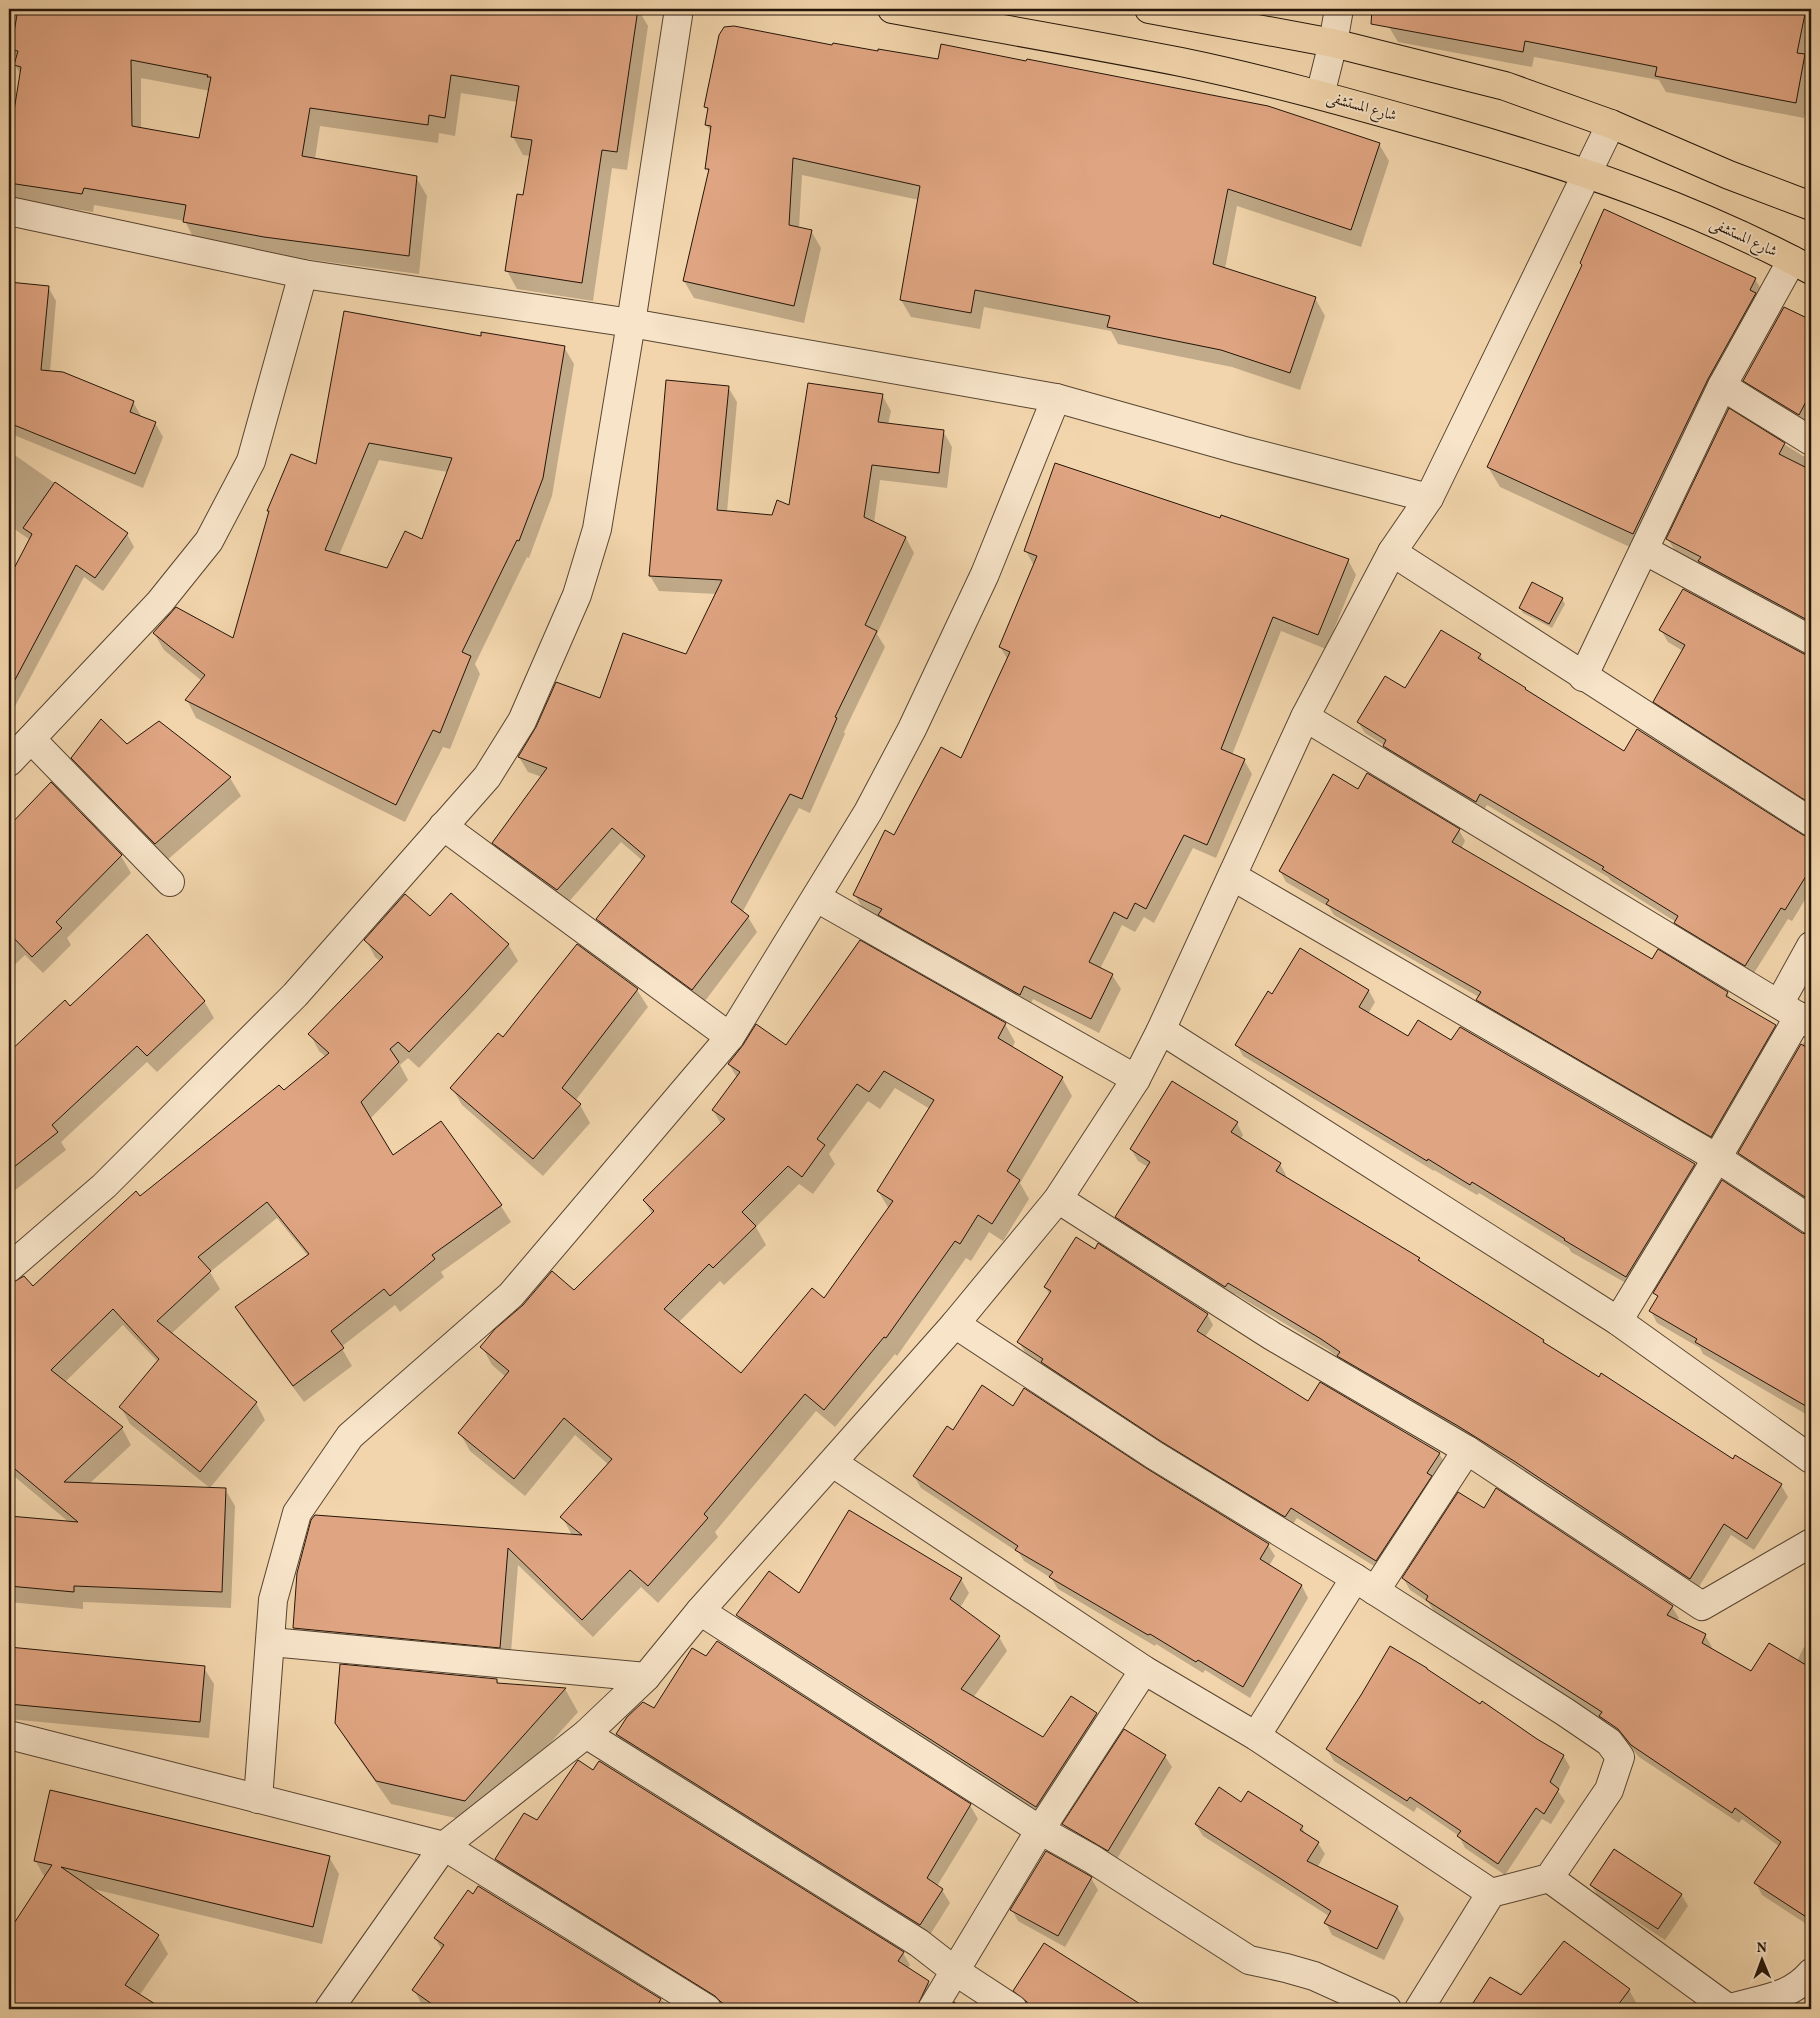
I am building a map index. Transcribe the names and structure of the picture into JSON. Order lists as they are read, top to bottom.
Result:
{
  "streets": {
    "main road": ["شارع المستشفى"]
  },
  "north": "top"
}
